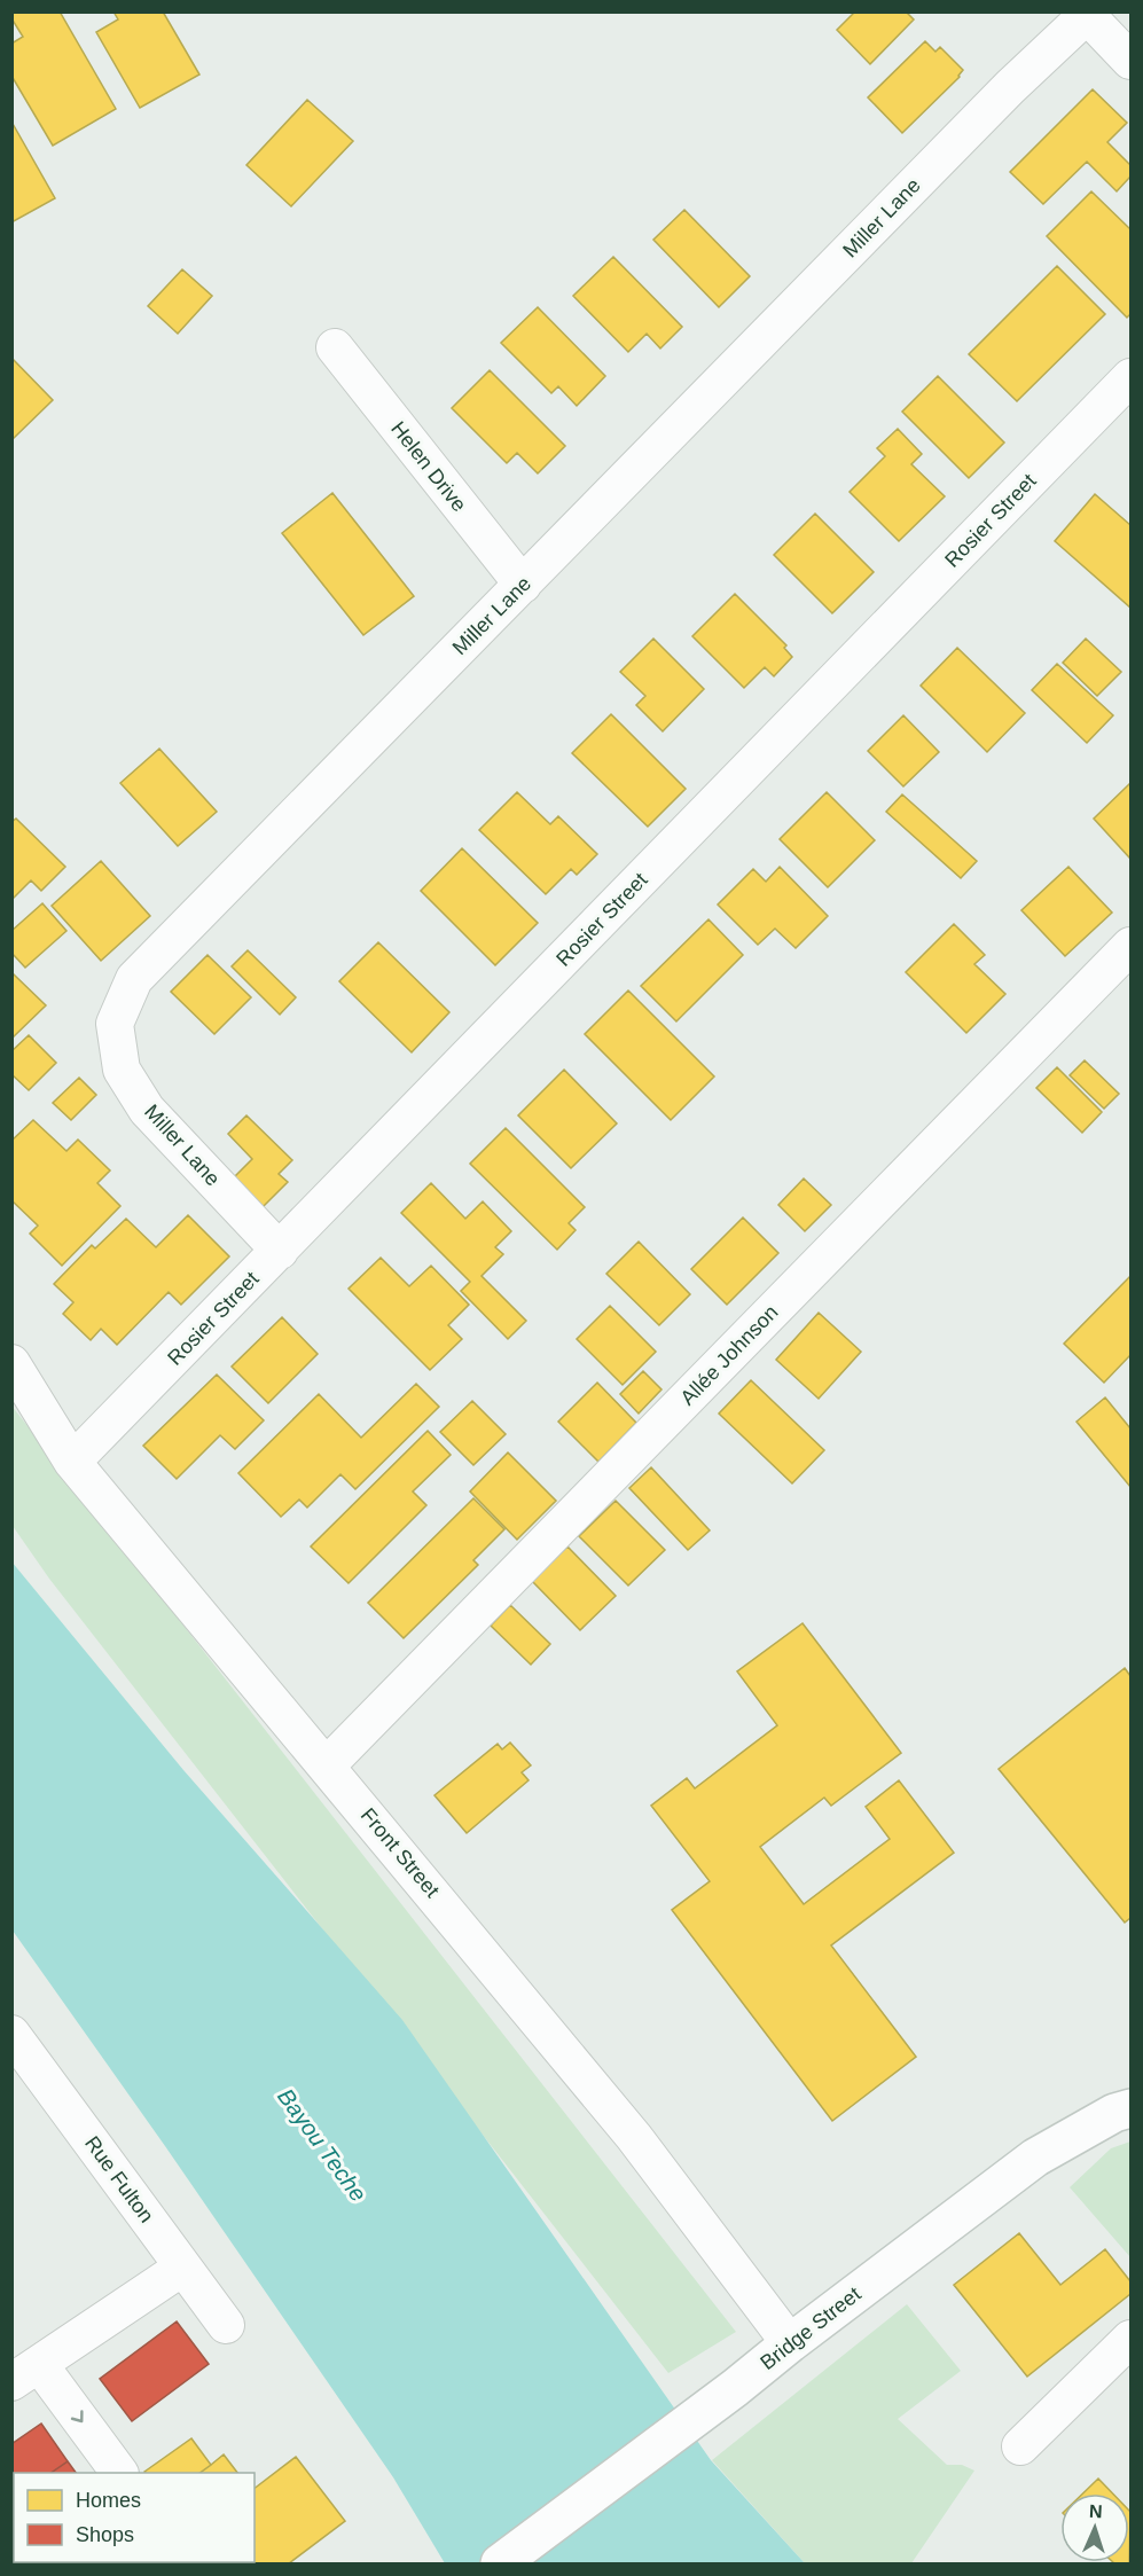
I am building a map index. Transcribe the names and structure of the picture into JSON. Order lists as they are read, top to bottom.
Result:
{
  "streets": {
    "main road": ["Bridge Street"],
    "street": [
      "Miller Lane",
      "Helen Drive",
      "Rosier Street",
      "Allée Johnson",
      "Front Street",
      "Rue Fulton"
    ]
  },
  "crossings": [
    ["Miller Lane", "Helen Drive"],
    ["Miller Lane", "Rosier Street"],
    ["Rosier Street", "Front Street"],
    ["Allée Johnson", "Front Street"],
    ["Front Street", "Bridge Street"]
  ],
  "water": ["Bayou Teche"],
  "legend": ["Homes", "Shops"],
  "north": "top"
}
